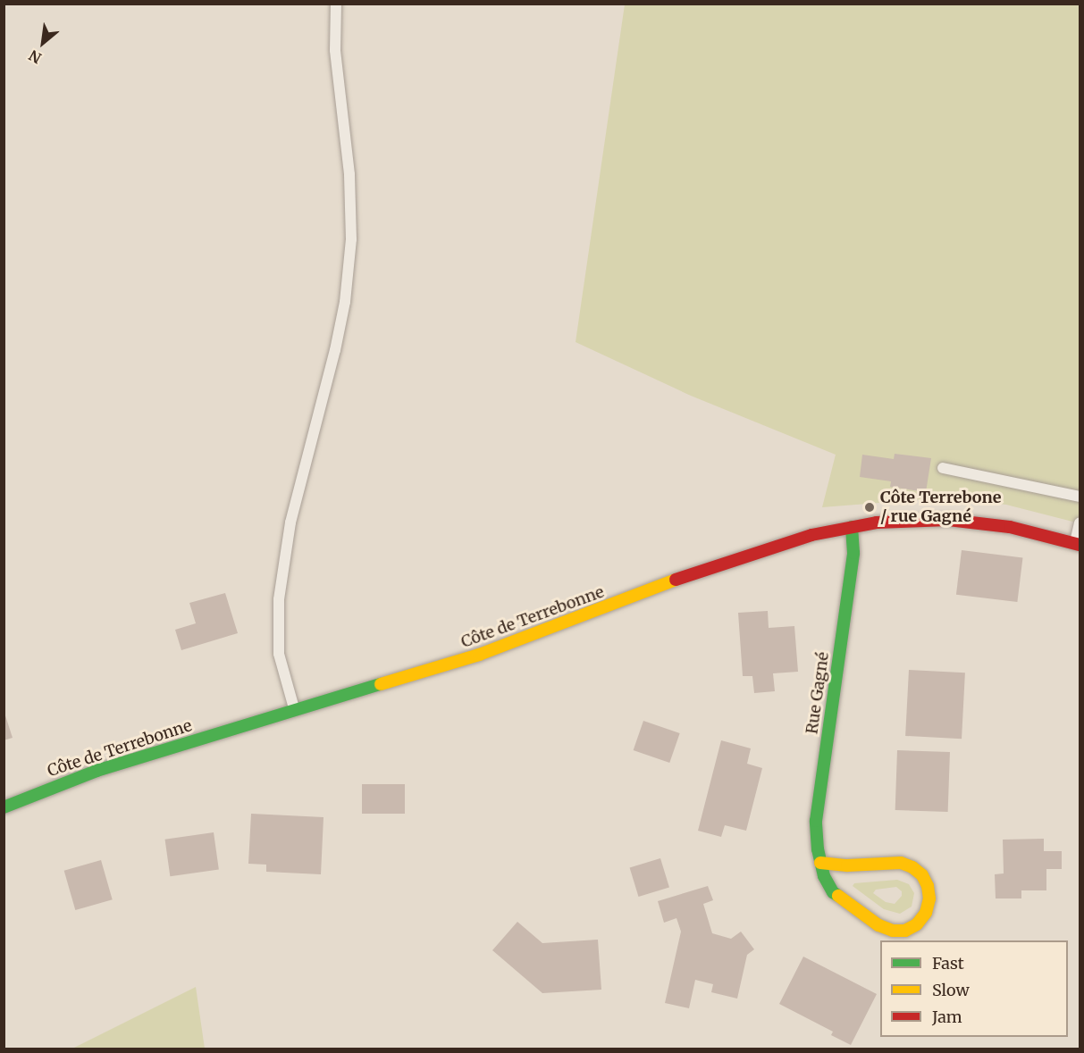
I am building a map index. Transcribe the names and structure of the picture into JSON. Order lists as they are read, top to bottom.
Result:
{
  "streets": {
    "main road": ["Côte de Terrebonne", "Rue Gagné"]
  },
  "crossings": [
    ["Côte de Terrebonne", "Rue Gagné"]
  ],
  "places": ["Côte Terrebone / rue Gagné"],
  "legend": ["Fast", "Slow", "Jam"],
  "north": "bottom left"
}
